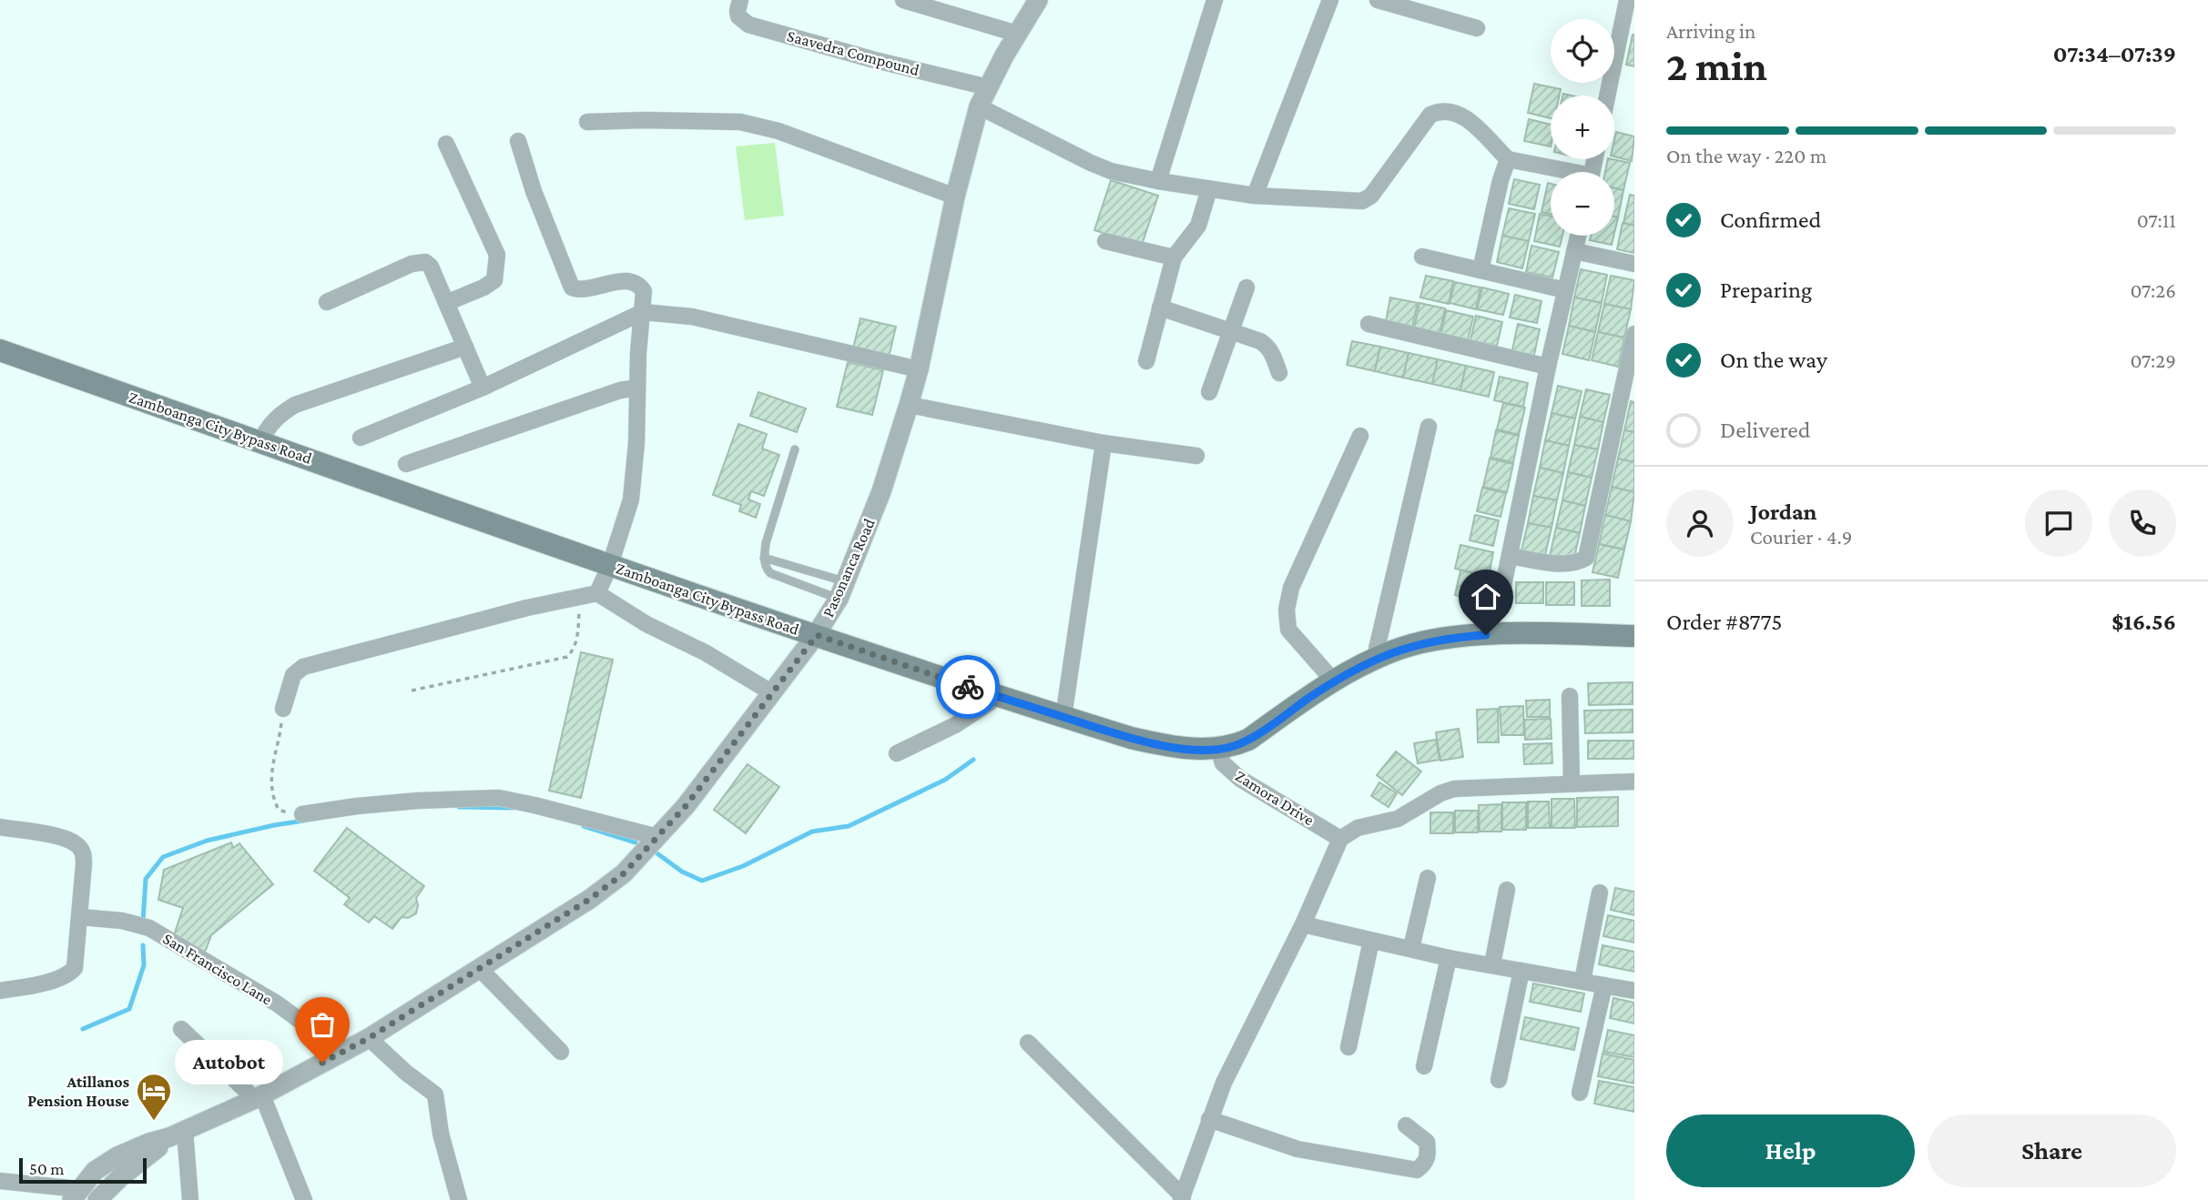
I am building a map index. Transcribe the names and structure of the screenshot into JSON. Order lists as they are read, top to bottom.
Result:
{
  "streets": {
    "main road": ["Zamboanga City Bypass Road"],
    "street": [
      "Saavedra Compound",
      "Pasonanca Road",
      "Zamora Drive",
      "San Francisco Lane"
    ]
  },
  "crossings": [
    ["Saavedra Compound", "Pasonanca Road"],
    ["Zamboanga City Bypass Road", "Pasonanca Road"],
    ["Zamboanga City Bypass Road", "Zamora Drive"],
    ["Pasonanca Road", "San Francisco Lane"]
  ],
  "places": {
    "other": ["Autobot"],
    "hotel": ["Atillanos Pension House"]
  },
  "scale_bar": "50 m",
  "page": {
    "heading": ["2 min", "Arriving in", "07:34–07:39"],
    "panel": [
      "Jordan",
      "Courier · 4.9",
      "Order #8775",
      "$16.56"
    ],
    "map_buttons": ["+", "−"],
    "bar": "On the way · 220 m",
    "list": [
      ["Confirmed", "07:11"],
      ["Preparing", "07:26"],
      ["On the way", "07:29"],
      "Delivered"
    ],
    "bubble": "Autobot",
    "buttons": ["Help", "Share"],
    "scale": "50 m"
  }
}
